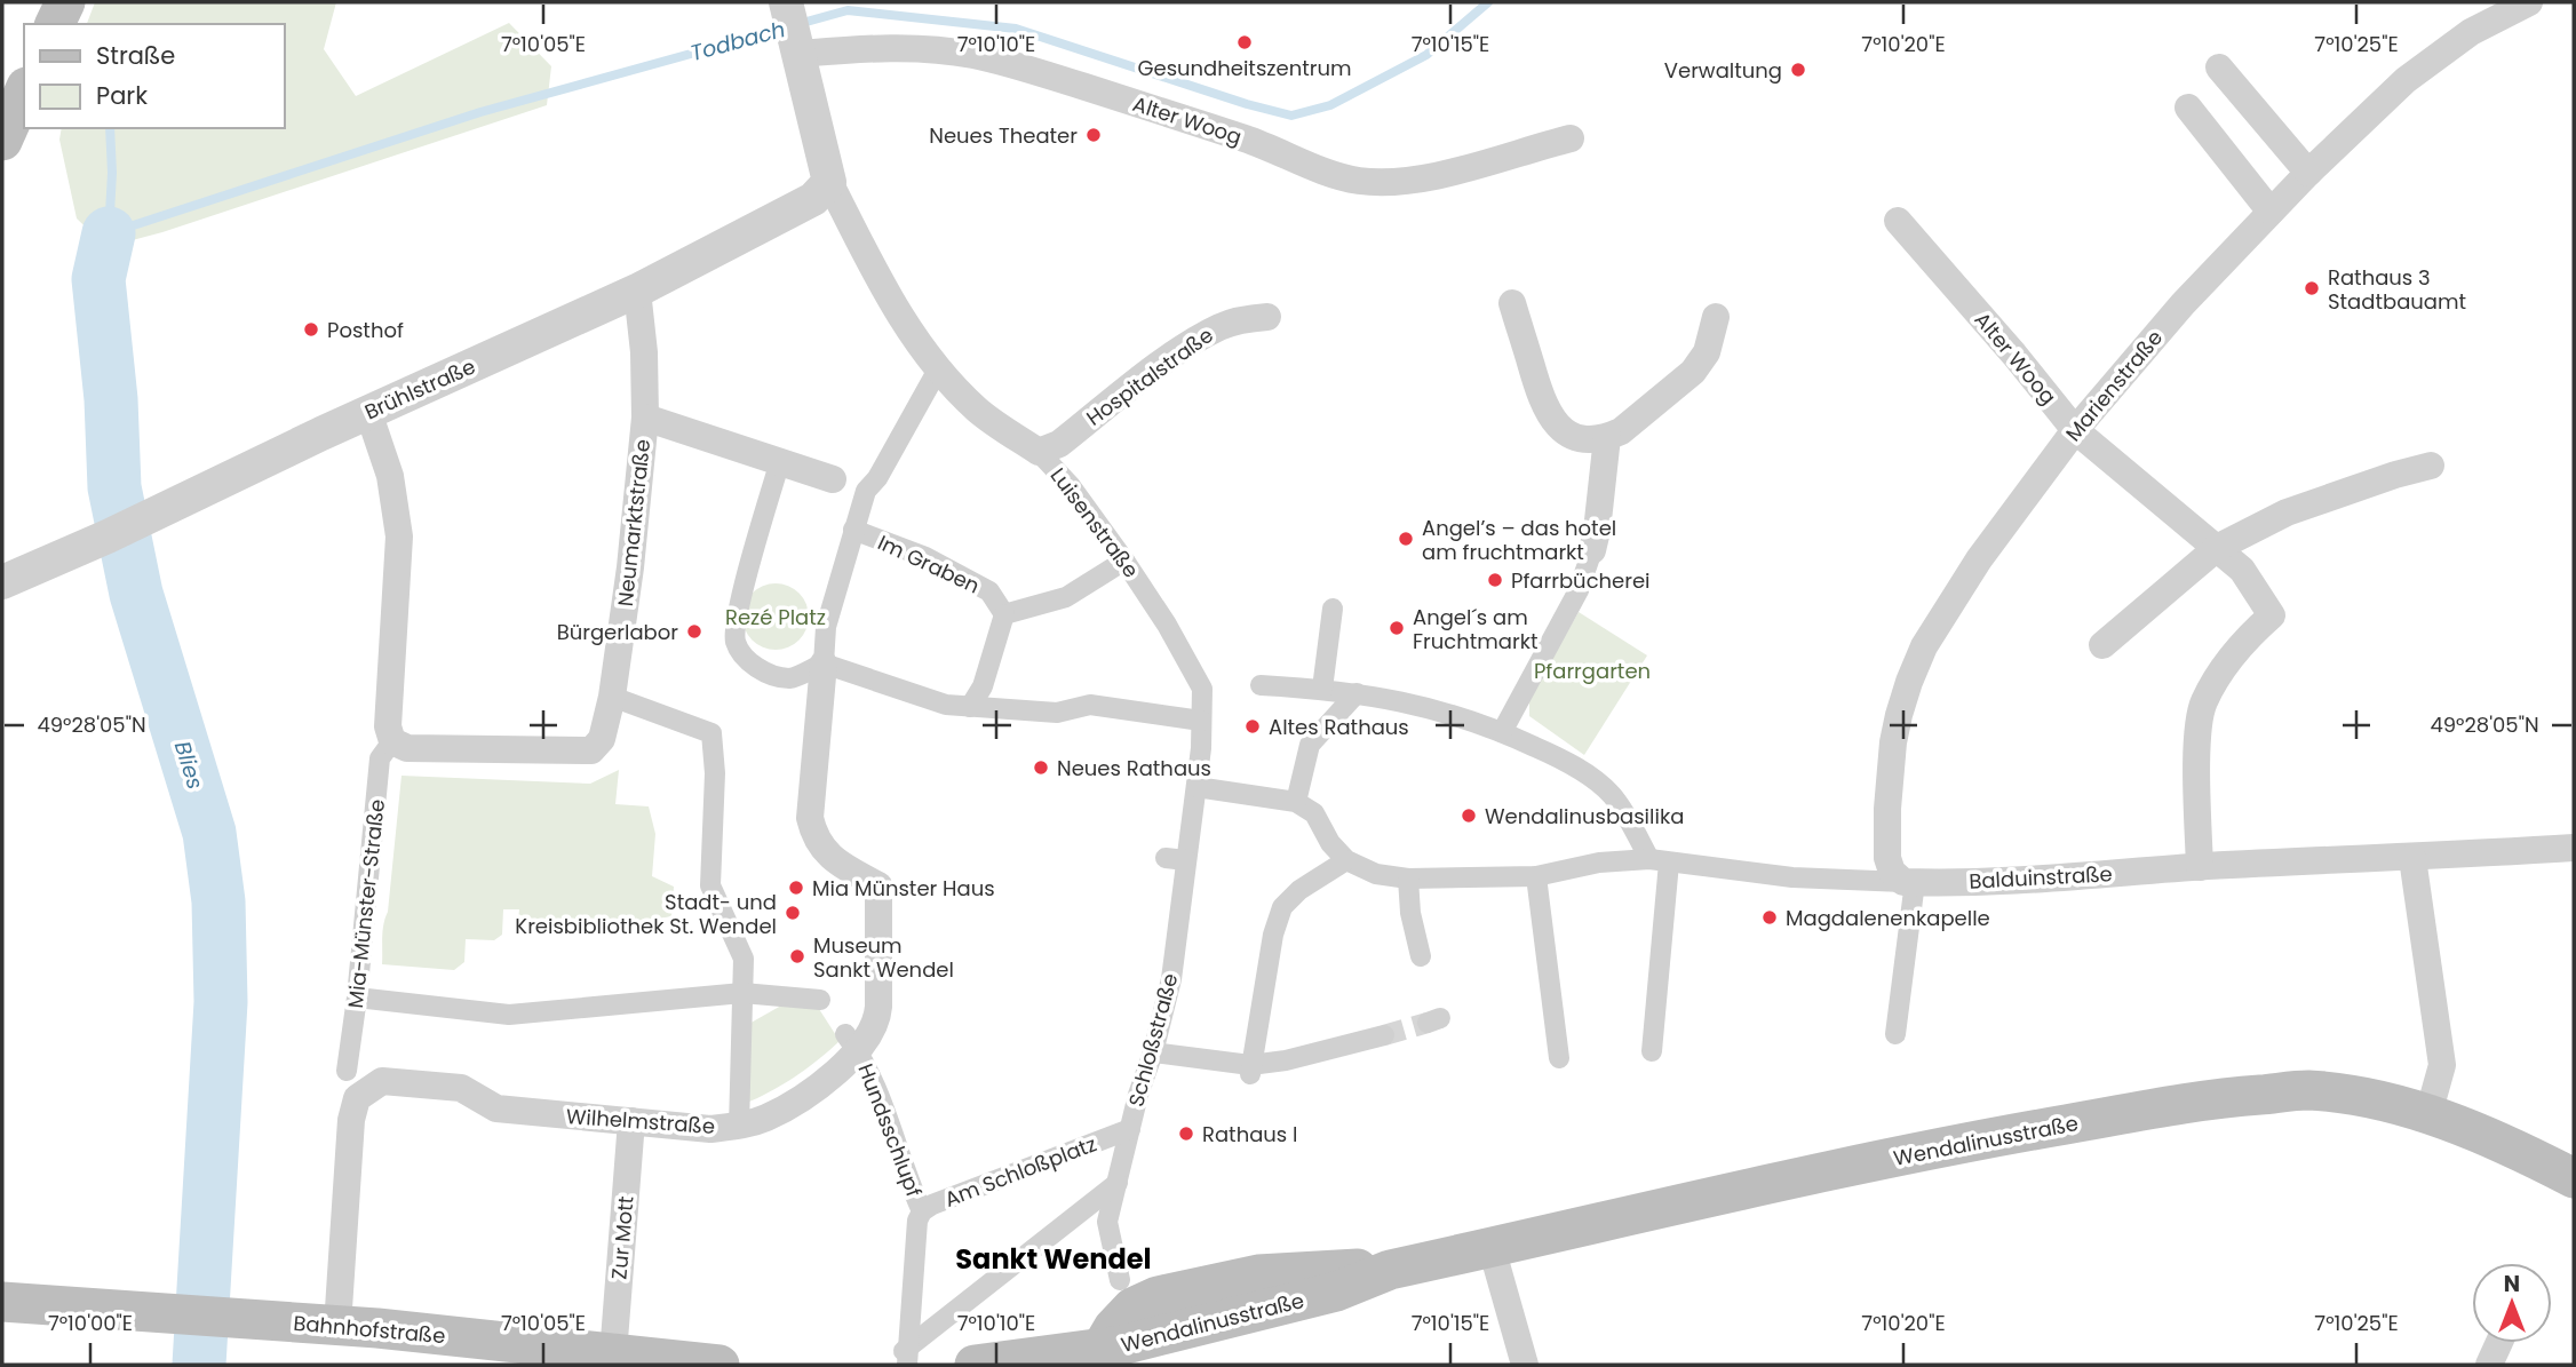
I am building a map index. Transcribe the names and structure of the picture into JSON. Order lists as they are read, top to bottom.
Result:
{
  "streets": {
    "main road": ["Wendalinusstraße", "Bahnhofstraße"],
    "street": [
      "Alter Woog",
      "Hospitalstraße",
      "Marienstraße",
      "Brühlstraße",
      "Neumarktstraße",
      "Luisenstraße",
      "Im Graben",
      "Balduinstraße",
      "Mia-Münster-Straße",
      "Schloßstraße",
      "Wilhelmstraße",
      "Hundsschlupf",
      "Am Schloßplatz",
      "Zur Mott"
    ]
  },
  "crossings": [
    ["Alter Woog", "Marienstraße"],
    ["Alter Woog", "Balduinstraße"],
    ["Hospitalstraße", "Luisenstraße"],
    ["Marienstraße", "Balduinstraße"],
    ["Brühlstraße", "Neumarktstraße"],
    ["Brühlstraße", "Luisenstraße"],
    ["Brühlstraße", "Mia-Münster-Straße"],
    ["Neumarktstraße", "Mia-Münster-Straße"],
    ["Luisenstraße", "Schloßstraße"],
    ["Schloßstraße", "Am Schloßplatz"],
    ["Wilhelmstraße", "Hundsschlupf"],
    ["Wilhelmstraße", "Zur Mott"],
    ["Wilhelmstraße", "Bahnhofstraße"],
    ["Hundsschlupf", "Am Schloßplatz"],
    ["Zur Mott", "Bahnhofstraße"]
  ],
  "districts": ["Sankt Wendel"],
  "water": ["Todbach", "Blies"],
  "parks": ["Rezé Platz", "Pfarrgarten"],
  "places": [
    "Gesundheitszentrum",
    "Verwaltung",
    "Neues Theater",
    "Rathaus 3 Stadtbauamt",
    "Posthof",
    "Angel’s – das hotel am fruchtmarkt",
    "Pfarrbücherei",
    "Angel´s am Fruchtmarkt",
    "Bürgerlabor",
    "Altes Rathaus",
    "Neues Rathaus",
    "Wendalinusbasilika",
    "Mia Münster Haus",
    "Stadt- und Kreisbibliothek St. Wendel",
    "Magdalenenkapelle",
    "Museum Sankt Wendel",
    "Rathaus I"
  ],
  "legend": ["Straße", "Park"],
  "north": "top",
  "coordinates": [
    "7°10'05\"E",
    "7°10'10\"E",
    "7°10'15\"E",
    "7°10'20\"E",
    "7°10'25\"E",
    "49°28'05\"N",
    "7°10'00\"E"
  ]
}
